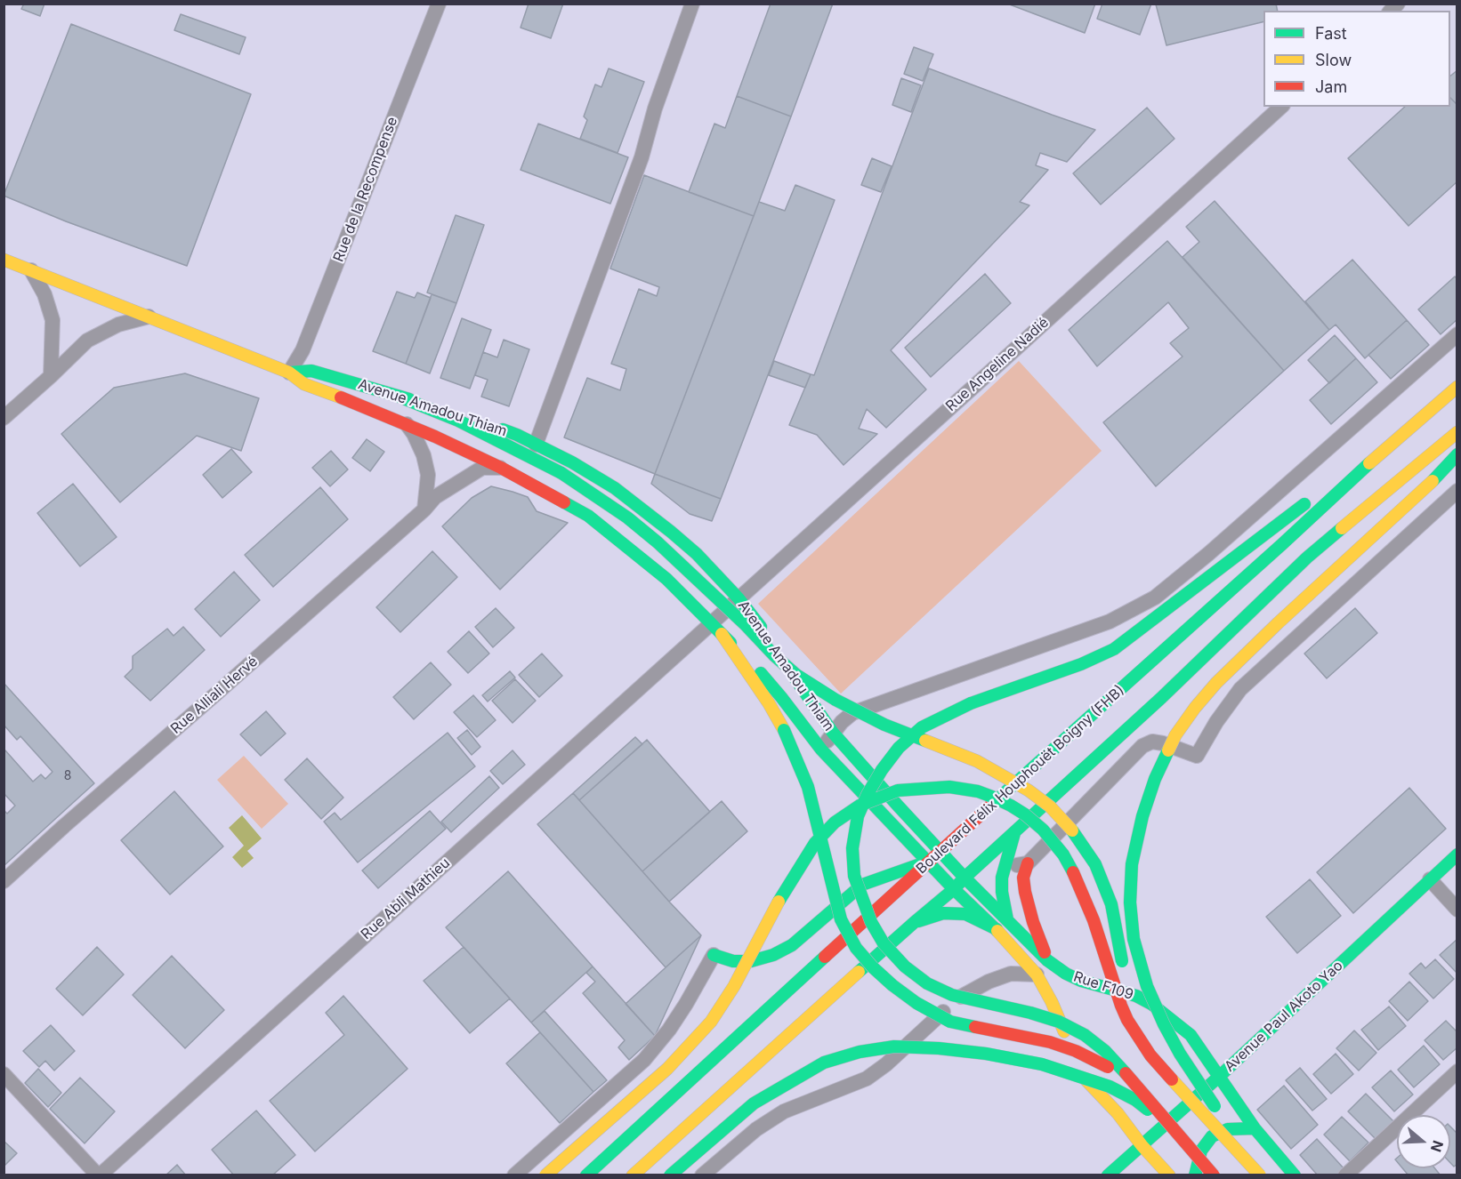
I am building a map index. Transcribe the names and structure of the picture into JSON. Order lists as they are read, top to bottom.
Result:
{
  "streets": {
    "main road": [
      "Avenue Amadou Thiam",
      "Boulevard Félix Houphouët Boigny (FHB)",
      "Rue F109",
      "Avenue Paul Akoto Yao"
    ],
    "street": [
      "Rue de la Recompense",
      "Rue Angeline Nadié",
      "Rue Alliali Hervé",
      "Rue Abli Mathieu"
    ]
  },
  "crossings": [
    ["Rue de la Recompense", "Avenue Amadou Thiam"],
    ["Rue Angeline Nadié", "Avenue Amadou Thiam"],
    ["Rue Angeline Nadié", "Rue Abli Mathieu"],
    ["Avenue Amadou Thiam", "Rue Alliali Hervé"],
    ["Avenue Amadou Thiam", "Boulevard Félix Houphouët Boigny (FHB)"],
    ["Avenue Amadou Thiam", "Rue Abli Mathieu"],
    ["Avenue Amadou Thiam", "Rue F109"],
    ["Avenue Amadou Thiam", "Avenue Paul Akoto Yao"],
    ["Rue F109", "Avenue Paul Akoto Yao"]
  ],
  "house_numbers": ["8"],
  "legend": ["Fast", "Slow", "Jam"],
  "north": "right"
}
